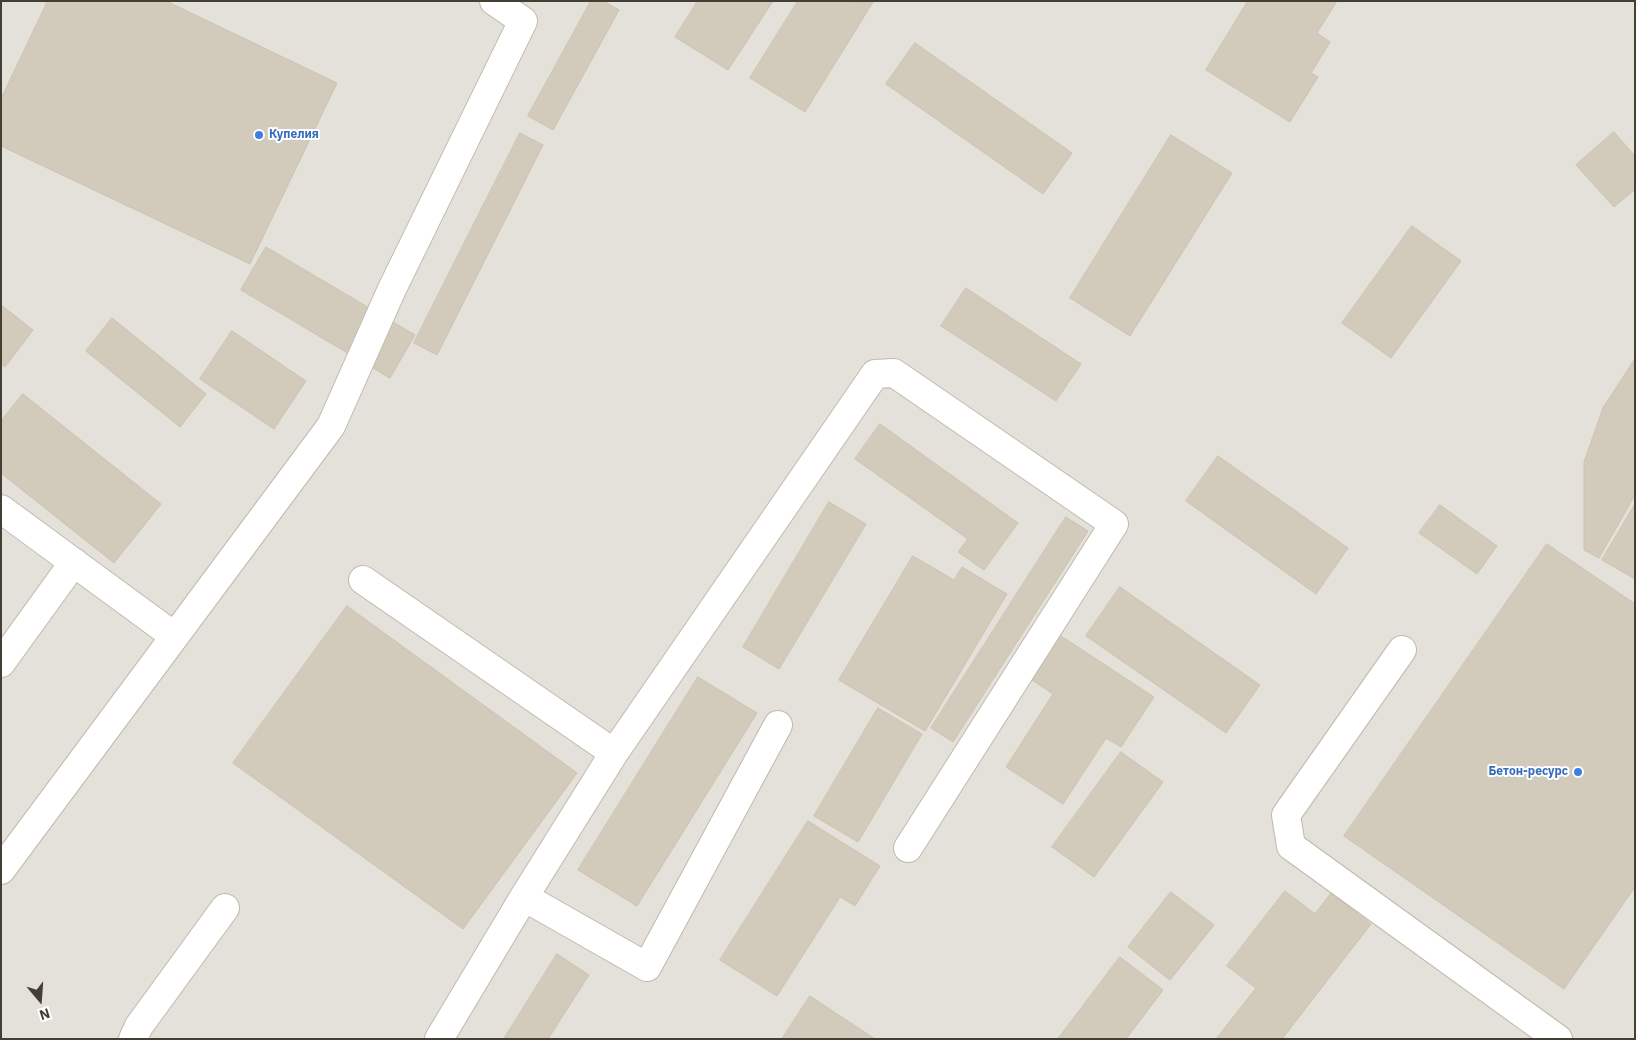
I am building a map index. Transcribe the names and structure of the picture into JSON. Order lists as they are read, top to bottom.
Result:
{
  "places": ["Купелия", "Бетон-ресурс"],
  "north": "bottom"
}
